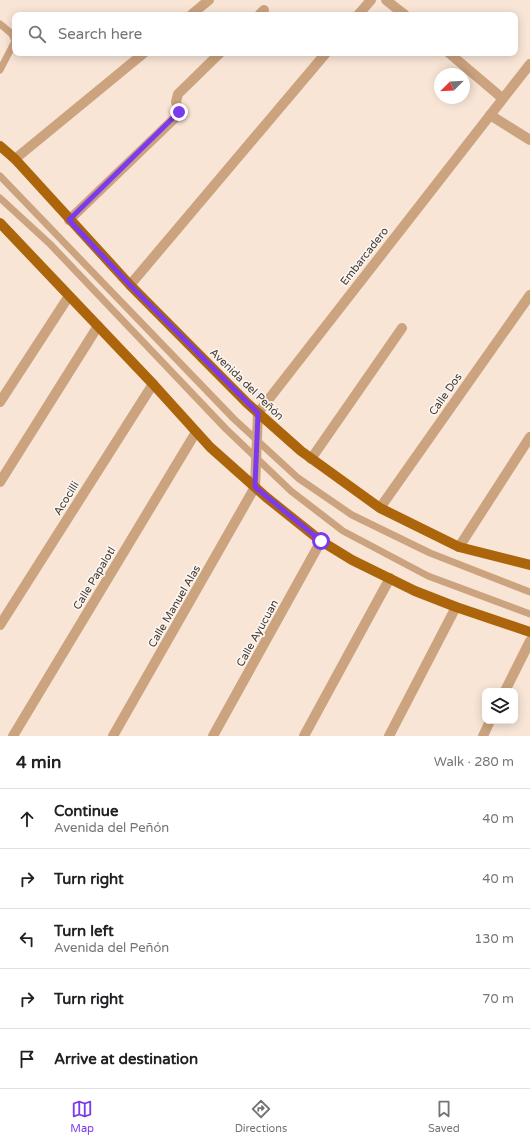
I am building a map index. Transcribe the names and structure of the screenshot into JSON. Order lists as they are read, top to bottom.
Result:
{
  "streets": {
    "main road": ["Avenida del Peñón"],
    "street": [
      "Embarcadero",
      "Calle Dos",
      "Acocilli",
      "Calle Papalotl",
      "Calle Manuel Alas",
      "Calle Ayucuan"
    ]
  },
  "crossings": [
    ["Embarcadero", "Avenida del Peñón"],
    ["Avenida del Peñón", "Calle Dos"]
  ],
  "north": "bottom left",
  "page": {
    "search": "Search here",
    "heading": ["4 min", "Walk · 280 m"],
    "list": [
      ["Continue", "Avenida del Peñón", "40 m"],
      ["Turn right", "40 m"],
      ["Turn left", "Avenida del Peñón", "130 m"],
      ["Turn right", "70 m"],
      "Arrive at destination"
    ],
    "nav": ["Map", "Directions", "Saved"]
  }
}
